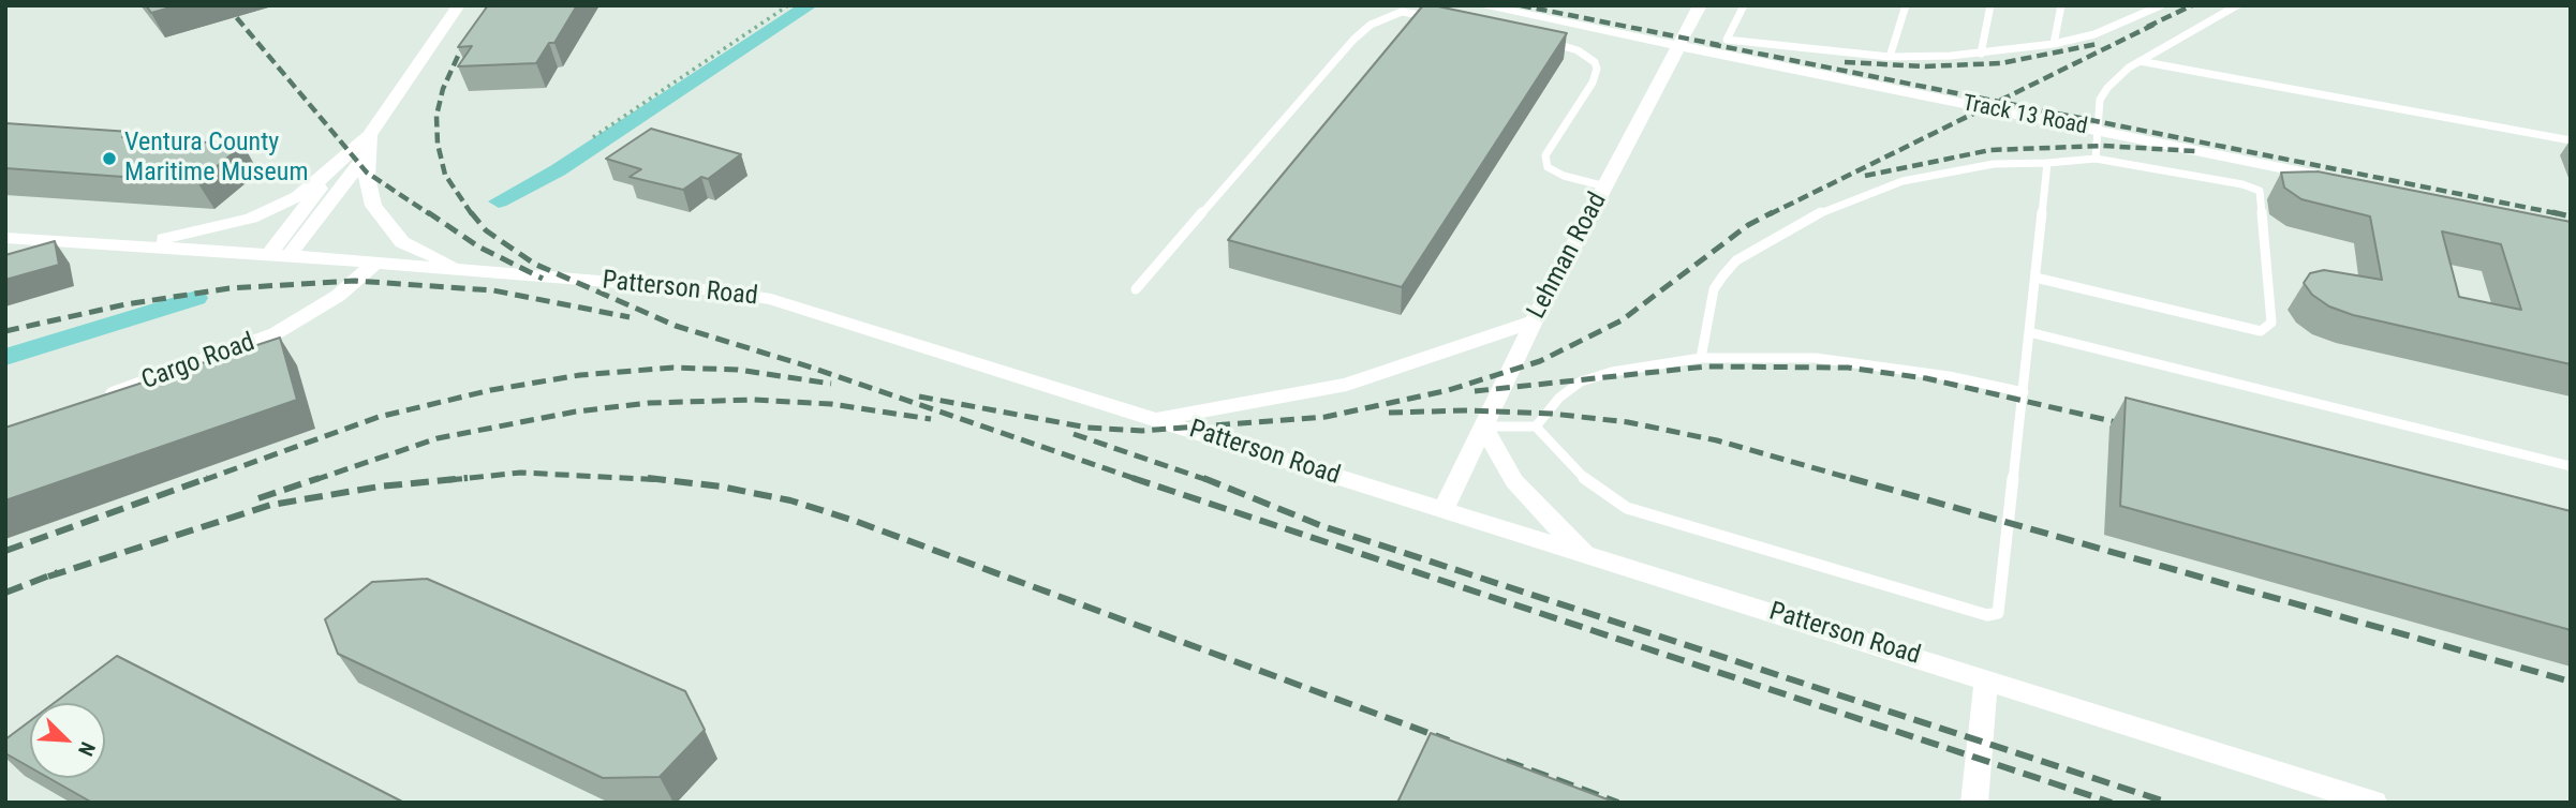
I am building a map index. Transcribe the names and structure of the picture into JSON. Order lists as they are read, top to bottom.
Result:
{
  "streets": {
    "street": [
      "Track 13 Road",
      "Lehman Road",
      "Patterson Road",
      "Cargo Road"
    ]
  },
  "crossings": [
    ["Track 13 Road", "Lehman Road"],
    ["Lehman Road", "Patterson Road"],
    ["Patterson Road", "Cargo Road"]
  ],
  "places": ["Ventura County Maritime Museum"],
  "north": "bottom right"
}
